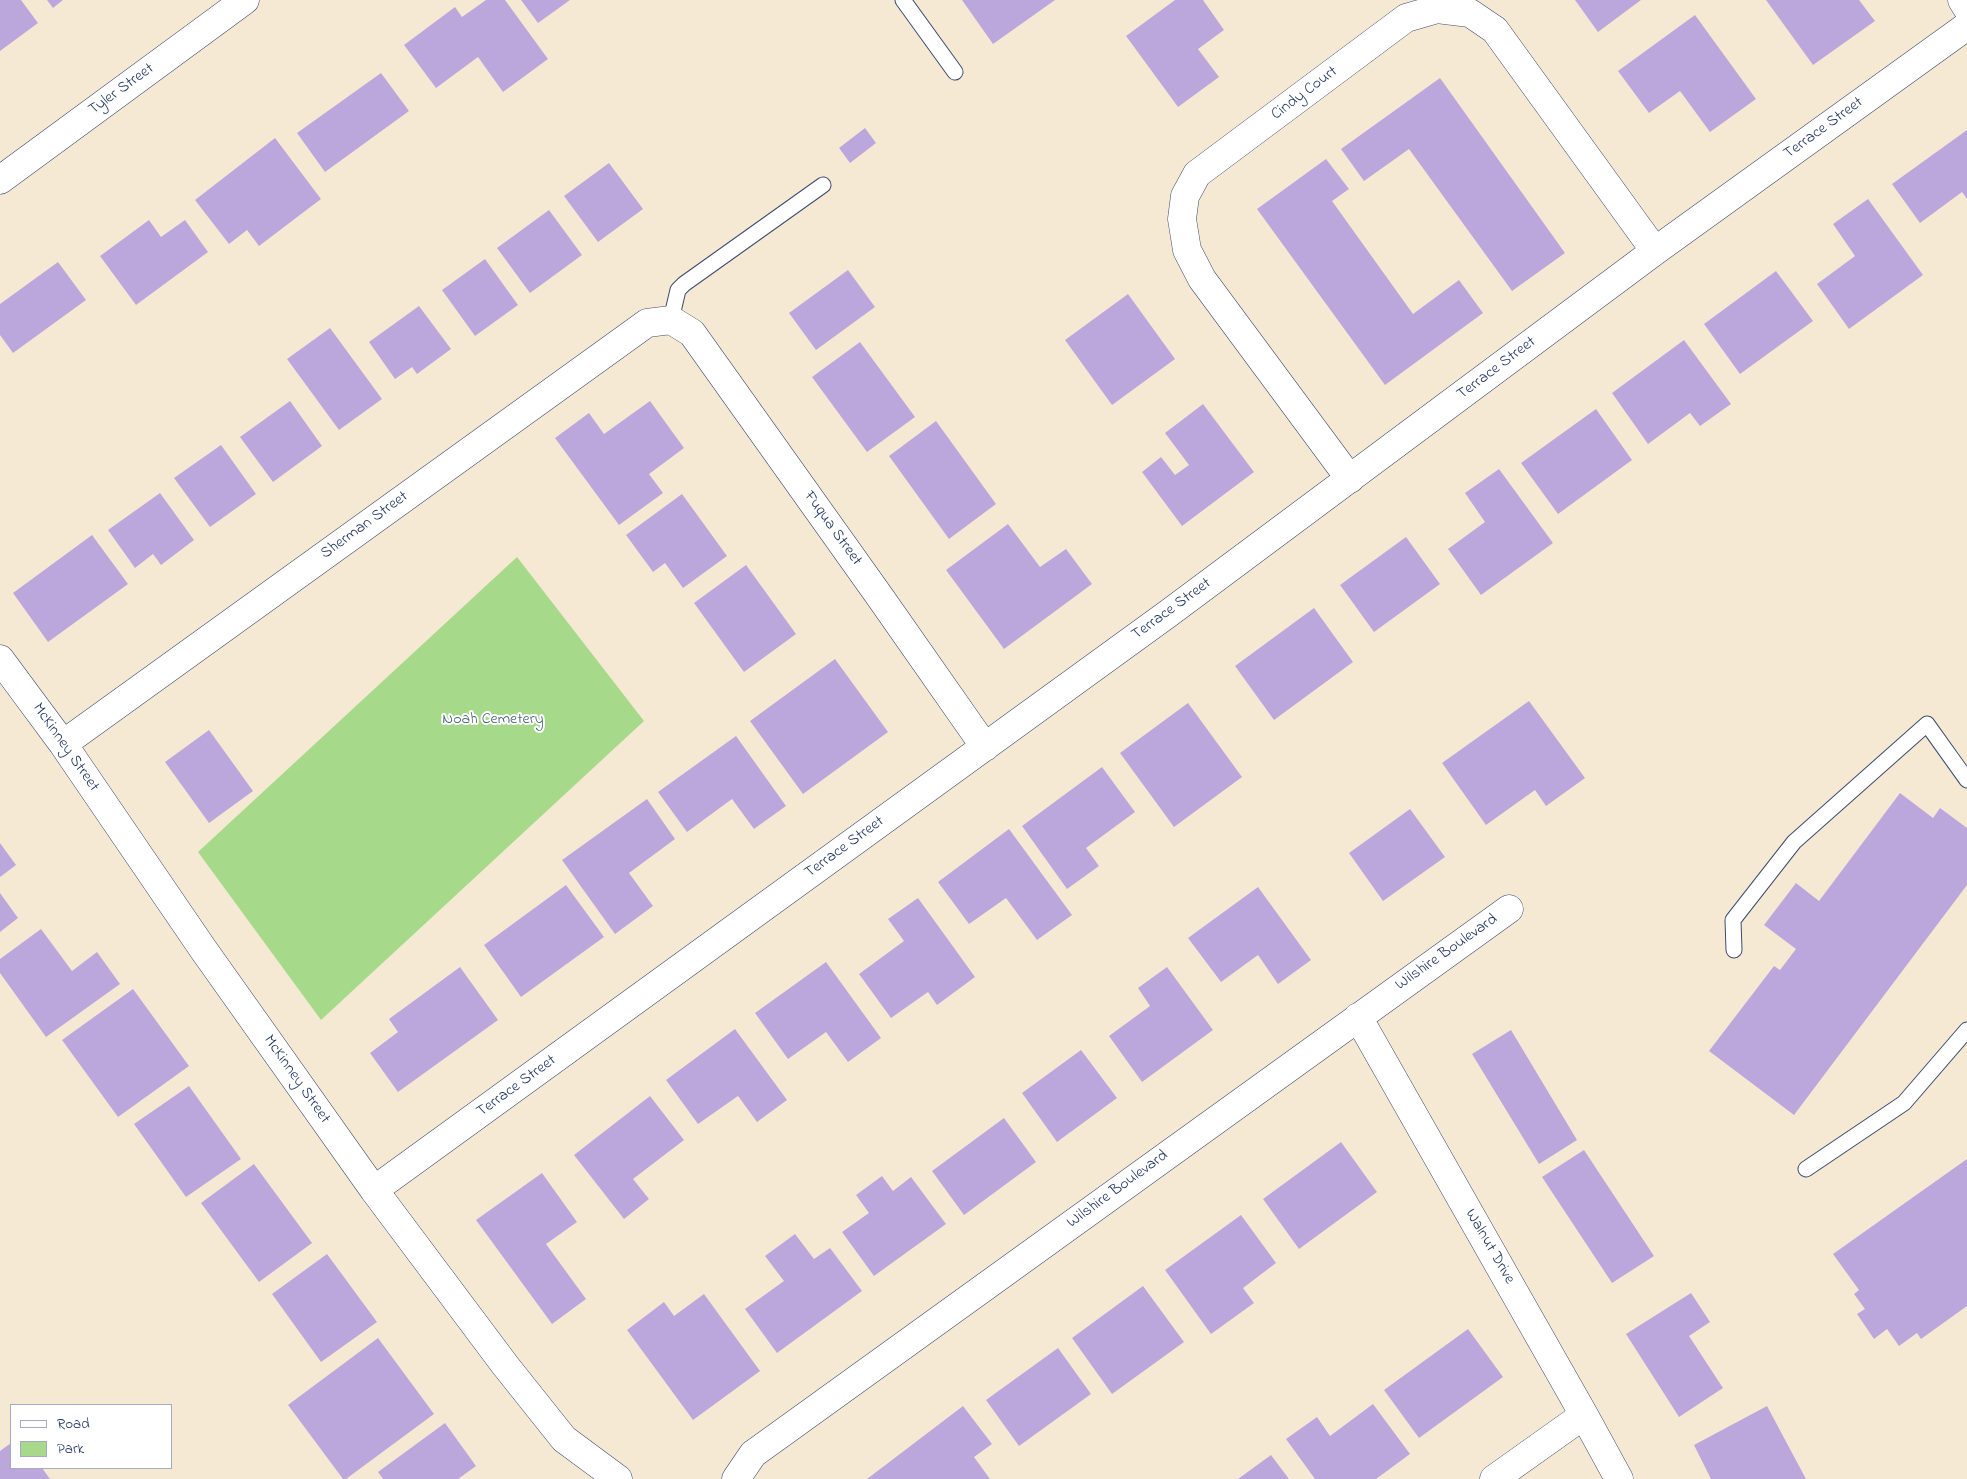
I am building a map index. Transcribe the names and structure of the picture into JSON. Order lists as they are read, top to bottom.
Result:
{
  "streets": {
    "street": [
      "Tyler Street",
      "Cindy Court",
      "Terrace Street",
      "Sherman Street",
      "Fuqua Street",
      "McKinney Street",
      "Wilshire Boulevard",
      "Walnut Drive"
    ]
  },
  "crossings": [
    ["Cindy Court", "Terrace Street"],
    ["Terrace Street", "Fuqua Street"],
    ["Terrace Street", "McKinney Street"],
    ["Sherman Street", "Fuqua Street"],
    ["Sherman Street", "McKinney Street"],
    ["Wilshire Boulevard", "Walnut Drive"]
  ],
  "parks": ["Noah Cemetery"],
  "legend": ["Road", "Park"]
}
